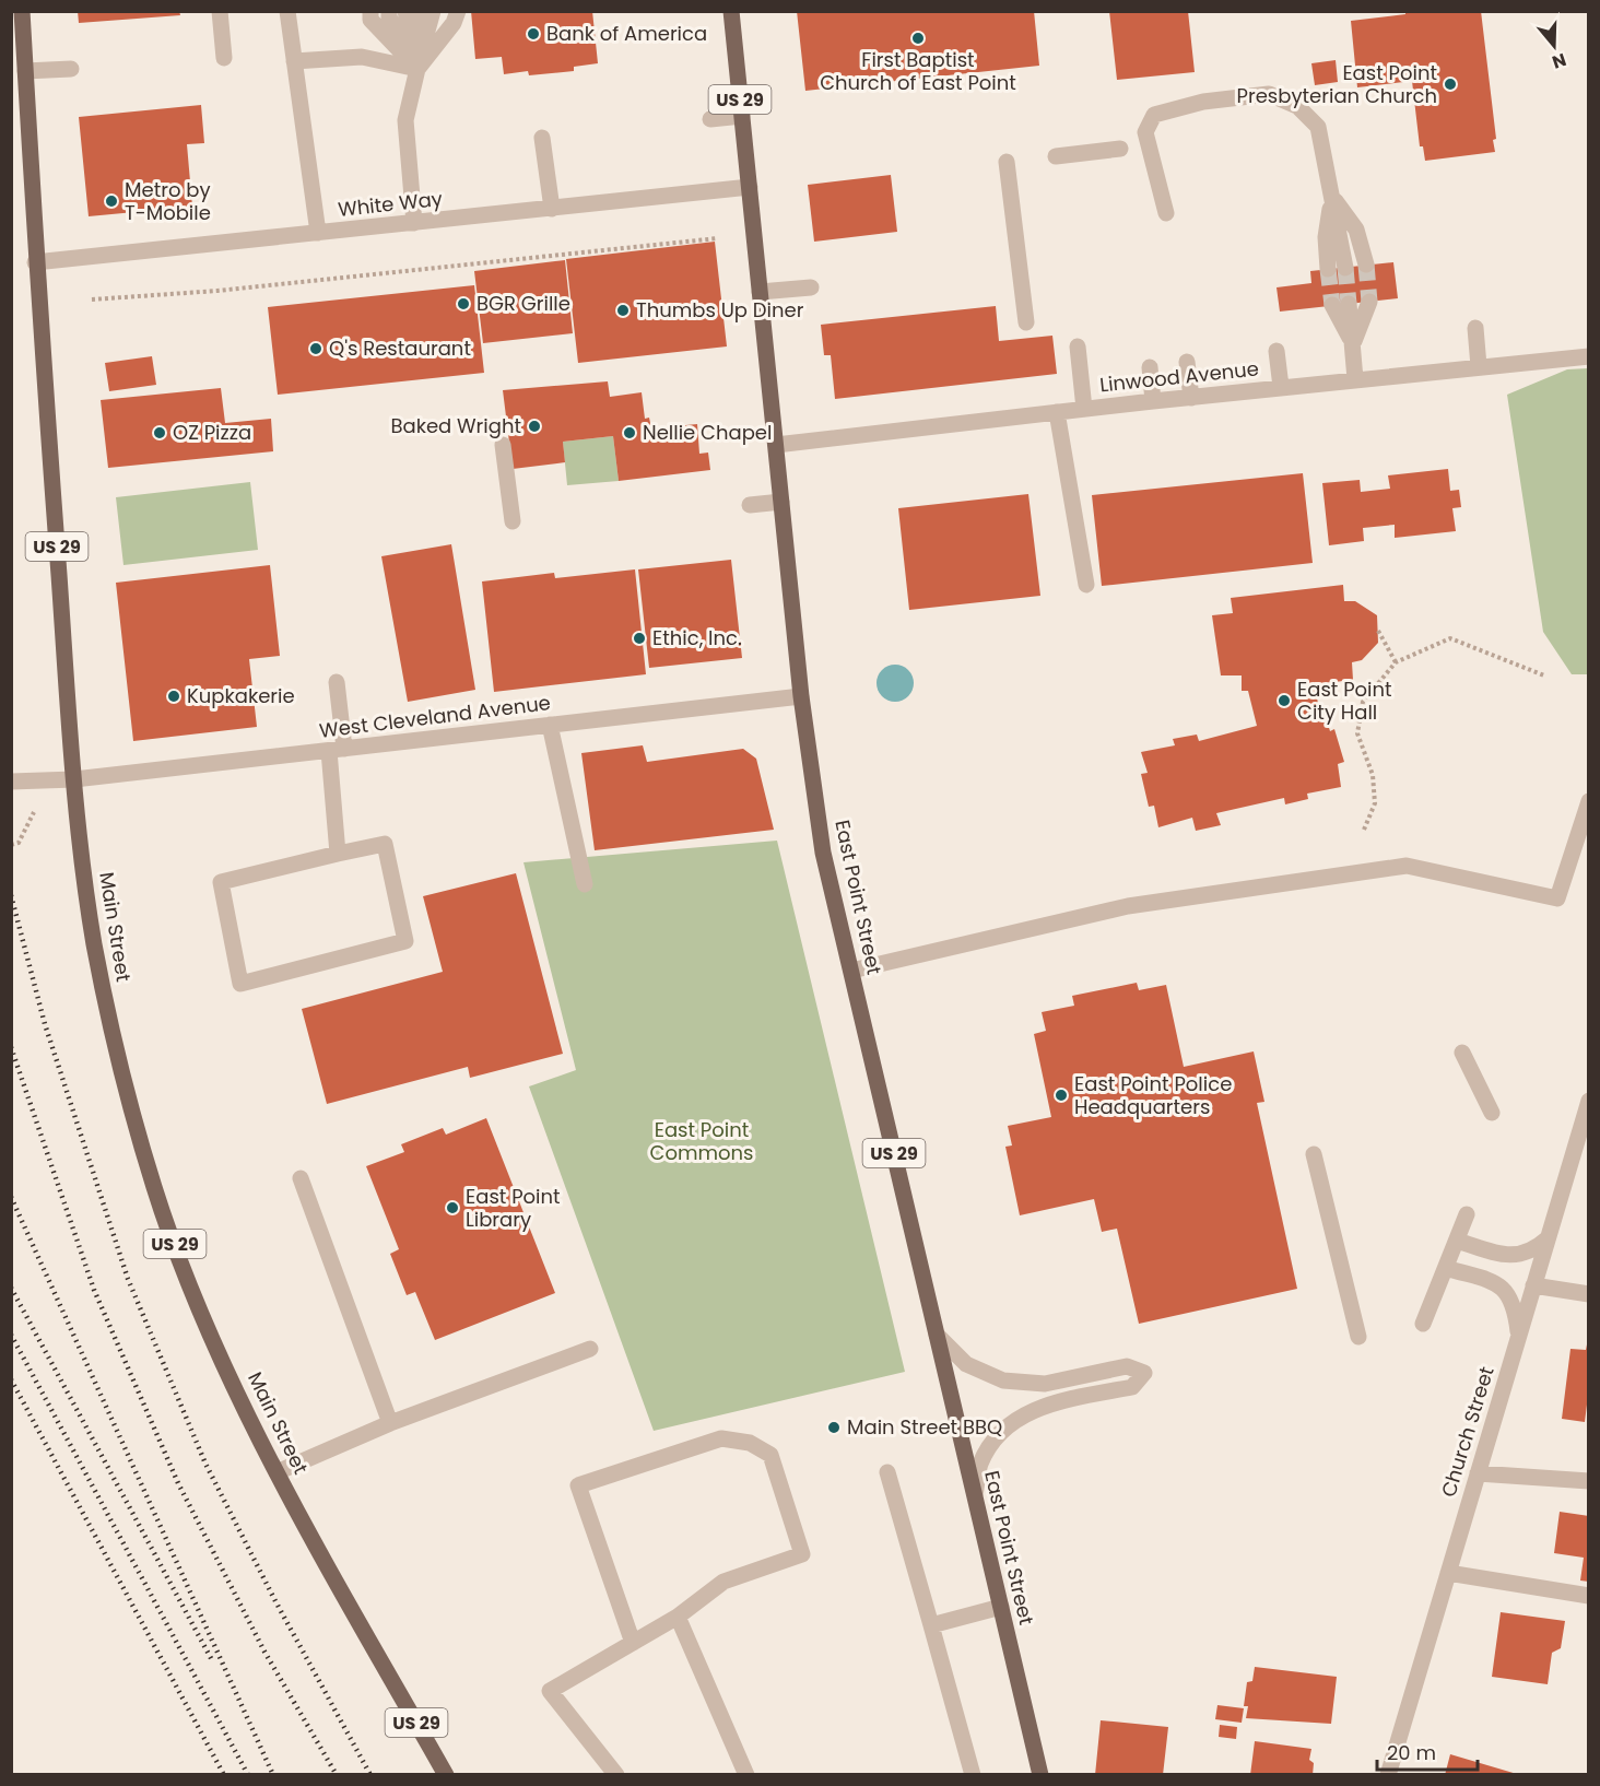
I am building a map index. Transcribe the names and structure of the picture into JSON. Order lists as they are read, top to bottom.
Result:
{
  "streets": {
    "main road": ["US 29", "East Point Street", "Main Street"],
    "street": [
      "White Way",
      "Linwood Avenue",
      "West Cleveland Avenue",
      "Church Street"
    ]
  },
  "crossings": [
    ["White Way", "East Point Street"],
    ["White Way", "Main Street"],
    ["Linwood Avenue", "East Point Street"],
    ["West Cleveland Avenue", "East Point Street"],
    ["West Cleveland Avenue", "Main Street"]
  ],
  "parks": ["East Point Commons"],
  "places": [
    "Bank of America",
    "First Baptist Church of East Point",
    "East Point Presbyterian Church",
    "Metro by T-Mobile",
    "BGR Grille",
    "Thumbs Up Diner",
    "Q's Restaurant",
    "Baked Wright",
    "OZ Pizza",
    "Nellie Chapel",
    "Ethic, Inc.",
    "Kupkakerie",
    "East Point City Hall",
    "East Point Police Headquarters",
    "East Point Library",
    "Main Street BBQ"
  ],
  "scale_bar": "20 m",
  "north": "bottom"
}
